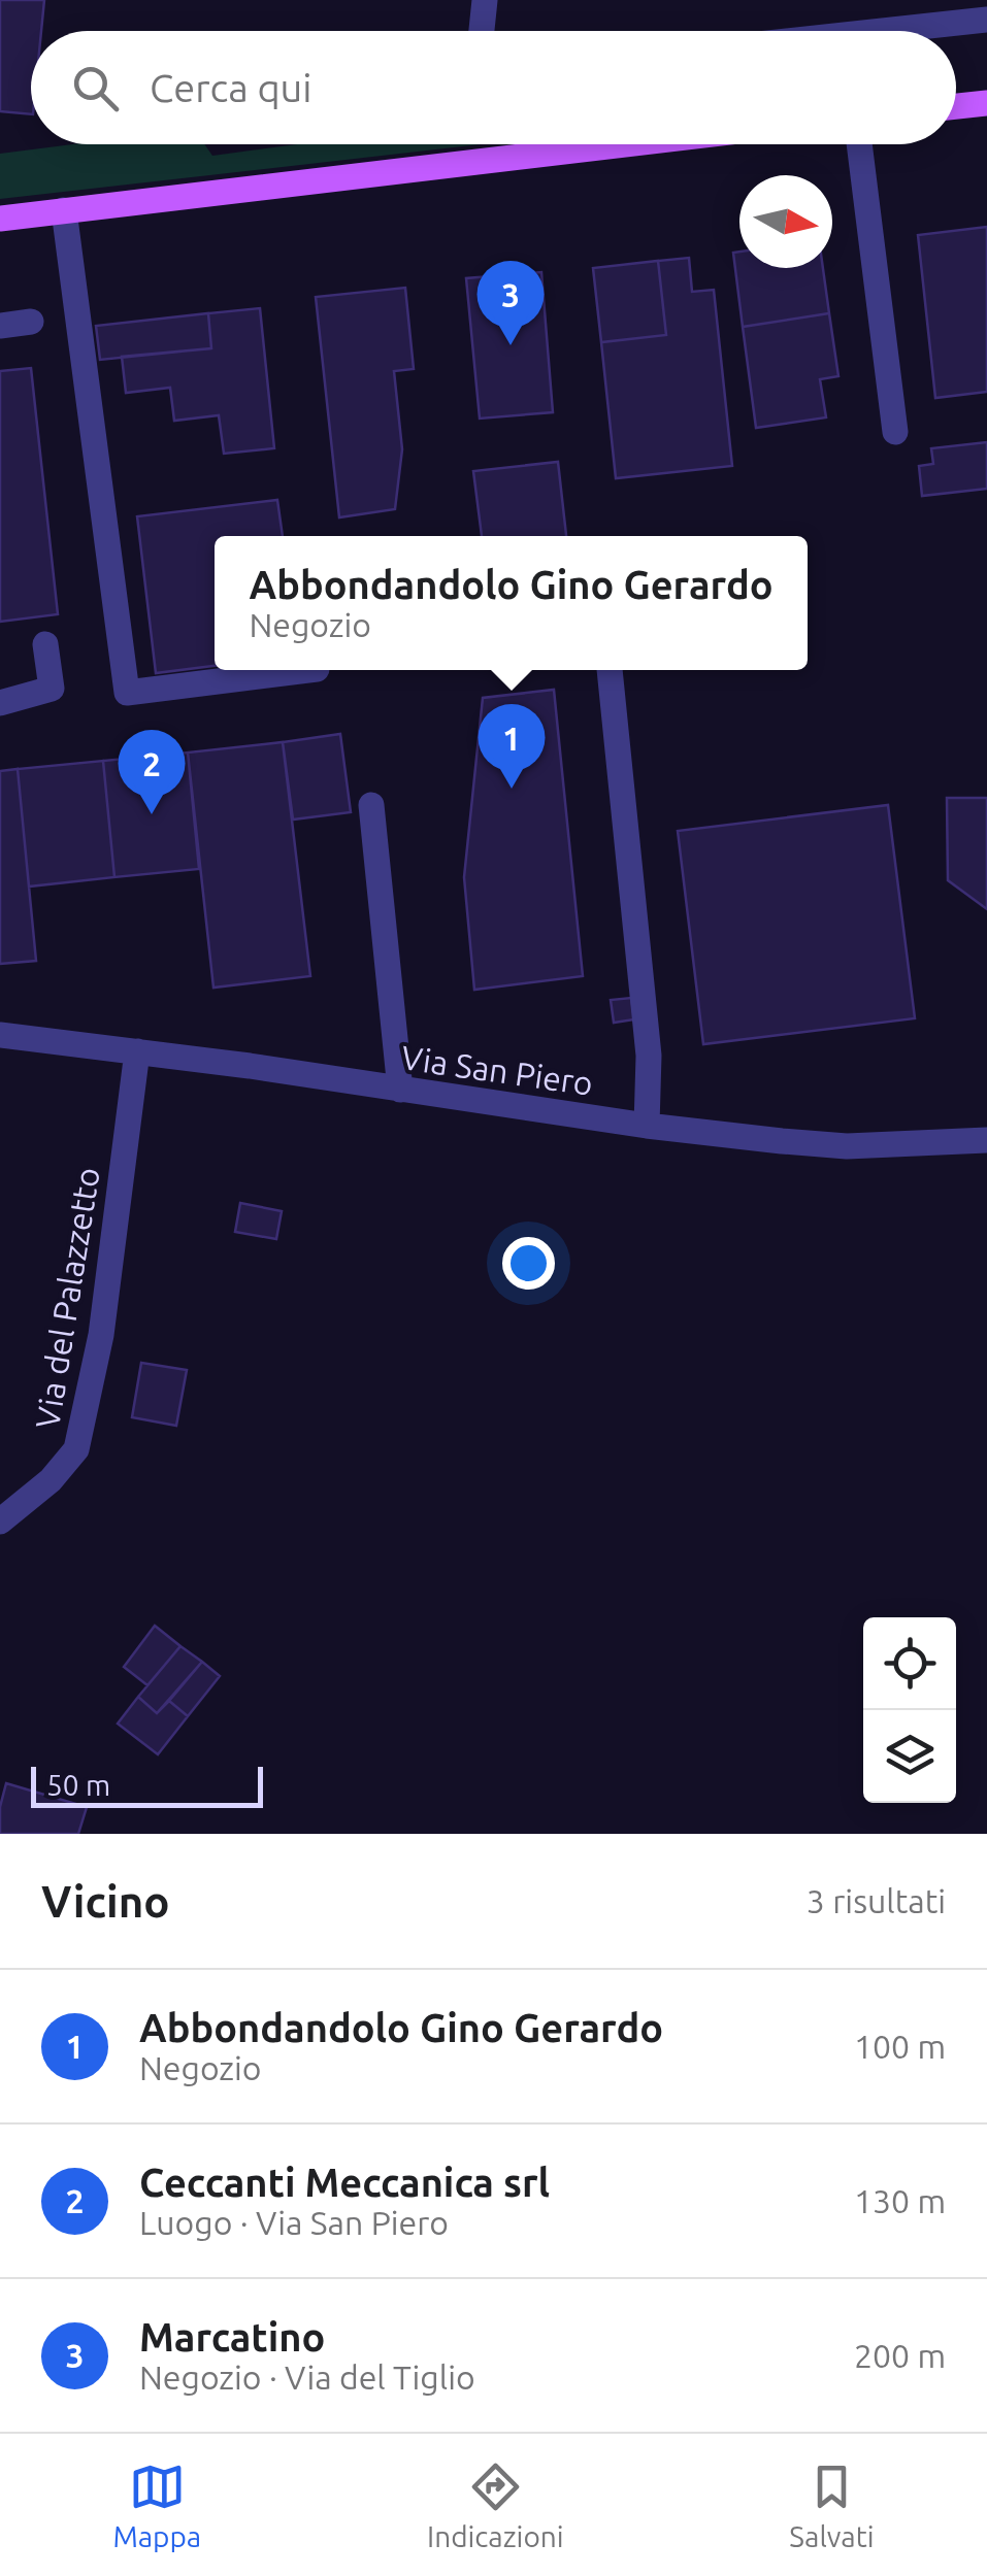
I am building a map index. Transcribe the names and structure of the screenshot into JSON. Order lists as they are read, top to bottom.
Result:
{
  "streets": {
    "street": ["Via San Piero", "Via del Palazzetto"]
  },
  "crossings": [
    ["Via San Piero", "Via del Palazzetto"]
  ],
  "scale_bar": "50 m",
  "north": "right",
  "page": {
    "search": "Cerca qui",
    "pins": ["3", "1", "2"],
    "popup": ["Abbondandolo Gino Gerardo", "Negozio"],
    "scale": "50 m",
    "heading": ["Vicino", "3 risultati"],
    "list": [
      {
        "mark": "1",
        "name": "Abbondandolo Gino Gerardo",
        "note": "Negozio",
        "value": "100 m"
      },
      {
        "mark": "2",
        "name": "Ceccanti Meccanica srl",
        "note": "Luogo · Via San Piero",
        "value": "130 m"
      },
      {
        "mark": "3",
        "name": "Marcatino",
        "note": "Negozio · Via del Tiglio",
        "value": "200 m"
      }
    ],
    "nav": ["Mappa", "Indicazioni", "Salvati"]
  }
}
